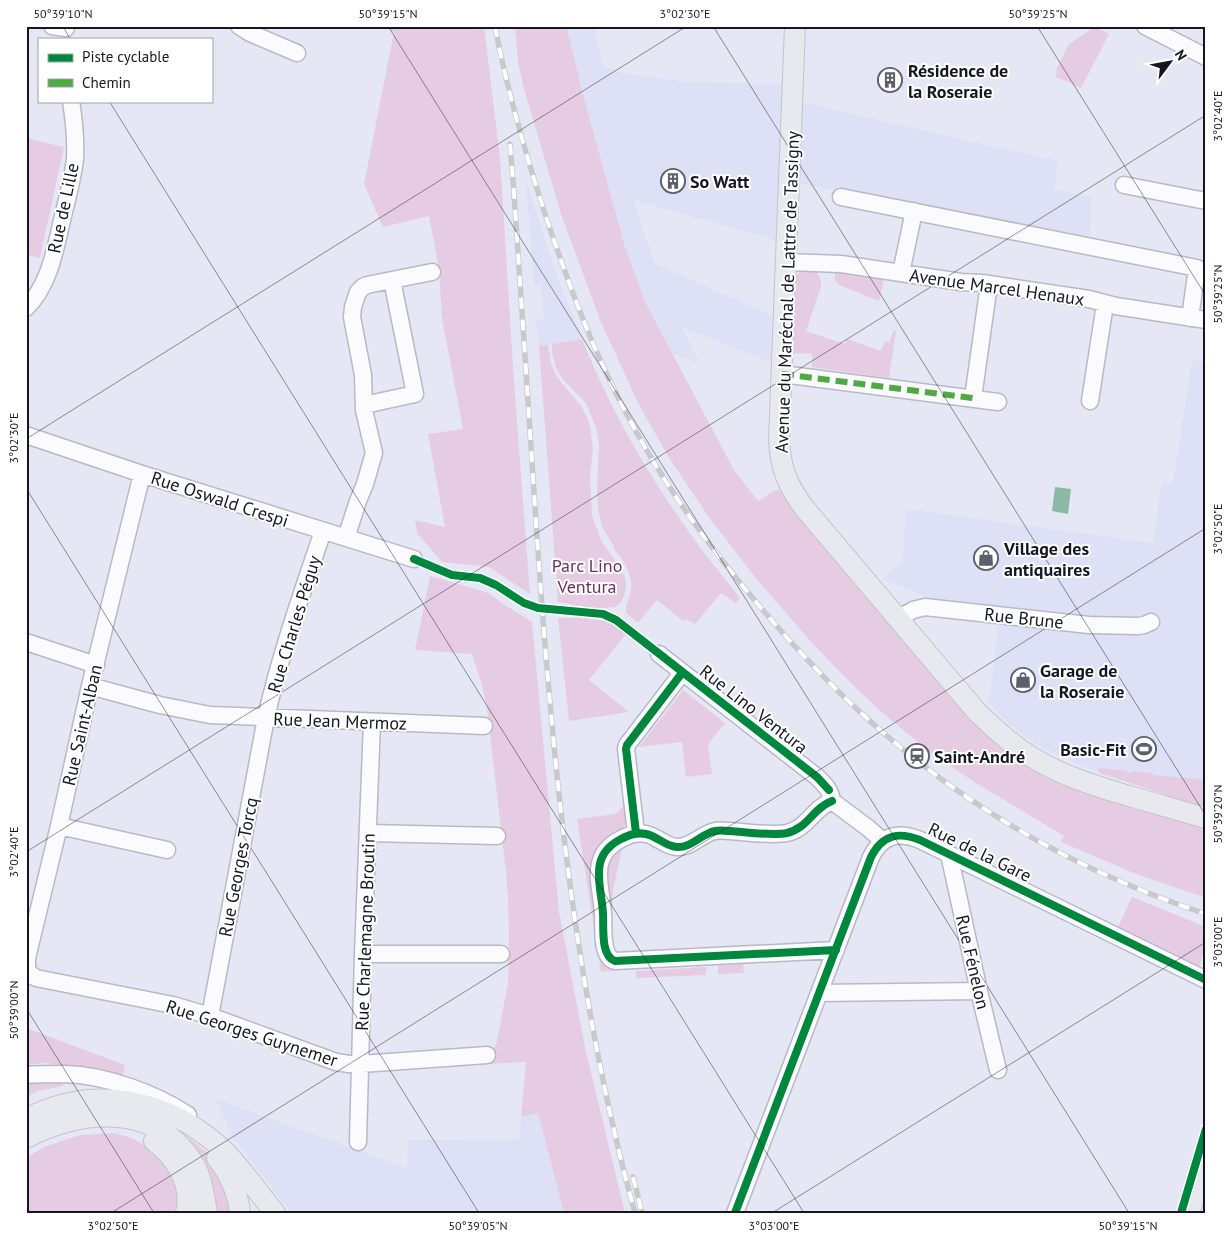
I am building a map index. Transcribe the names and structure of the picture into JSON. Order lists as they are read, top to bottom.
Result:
{
  "streets": {
    "main road": ["Avenue du Maréchal de Lattre de Tassigny"],
    "street": [
      "Rue de Lille",
      "Avenue Marcel Henaux",
      "Rue Oswald Crespi",
      "Rue Brune",
      "Rue Charles Péguy",
      "Rue Lino Ventura",
      "Rue Jean Mermoz",
      "Rue Saint-Alban",
      "Rue de la Gare",
      "Rue Georges Torcq",
      "Rue Charlemagne Broutin",
      "Rue Fénelon",
      "Rue Georges Guynemer"
    ]
  },
  "crossings": [
    ["Avenue Marcel Henaux", "Avenue du Maréchal de Lattre de Tassigny"],
    ["Avenue du Maréchal de Lattre de Tassigny", "Rue Brune"],
    ["Rue Oswald Crespi", "Rue Charles Péguy"],
    ["Rue Oswald Crespi", "Rue Saint-Alban"],
    ["Rue Charles Péguy", "Rue Jean Mermoz"],
    ["Rue Charles Péguy", "Rue Georges Torcq"],
    ["Rue Lino Ventura", "Rue de la Gare"],
    ["Rue Jean Mermoz", "Rue Saint-Alban"],
    ["Rue Jean Mermoz", "Rue Georges Torcq"],
    ["Rue Jean Mermoz", "Rue Charlemagne Broutin"],
    ["Rue Saint-Alban", "Rue Georges Guynemer"],
    ["Rue de la Gare", "Rue Fénelon"],
    ["Rue Georges Torcq", "Rue Georges Guynemer"],
    ["Rue Charlemagne Broutin", "Rue Georges Guynemer"]
  ],
  "parks": ["Parc Lino Ventura"],
  "places": {
    "building": ["Résidence de la Roseraie", "So Watt"],
    "shop": ["Village des antiquaires", "Garage de la Roseraie"],
    "sports": ["Basic-Fit"],
    "station": ["Saint-André"]
  },
  "legend": ["Piste cyclable", "Chemin"],
  "north": "top right",
  "coordinates": [
    "50°39'10\"N",
    "50°39'15\"N",
    "3°02'30\"E",
    "50°39'25\"N",
    "3°02'40\"E",
    "3°02'50\"E",
    "50°39'20\"N",
    "3°03'00\"E",
    "50°39'00\"N",
    "50°39'05\"N"
  ]
}
